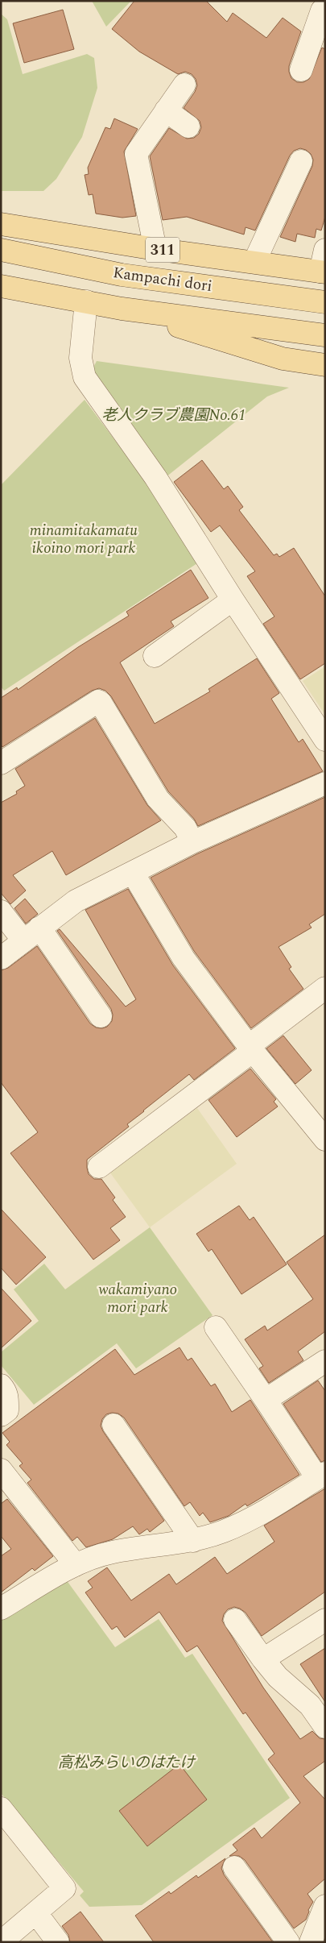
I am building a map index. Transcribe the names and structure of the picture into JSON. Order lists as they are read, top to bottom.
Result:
{
  "streets": {
    "main road": ["311", "Kampachi dori"]
  },
  "parks": [
    "老人クラブ農園No.61",
    "minamitakamatu ikoino mori park",
    "wakamiyano mori park",
    "高松みらいのはたけ"
  ]
}
